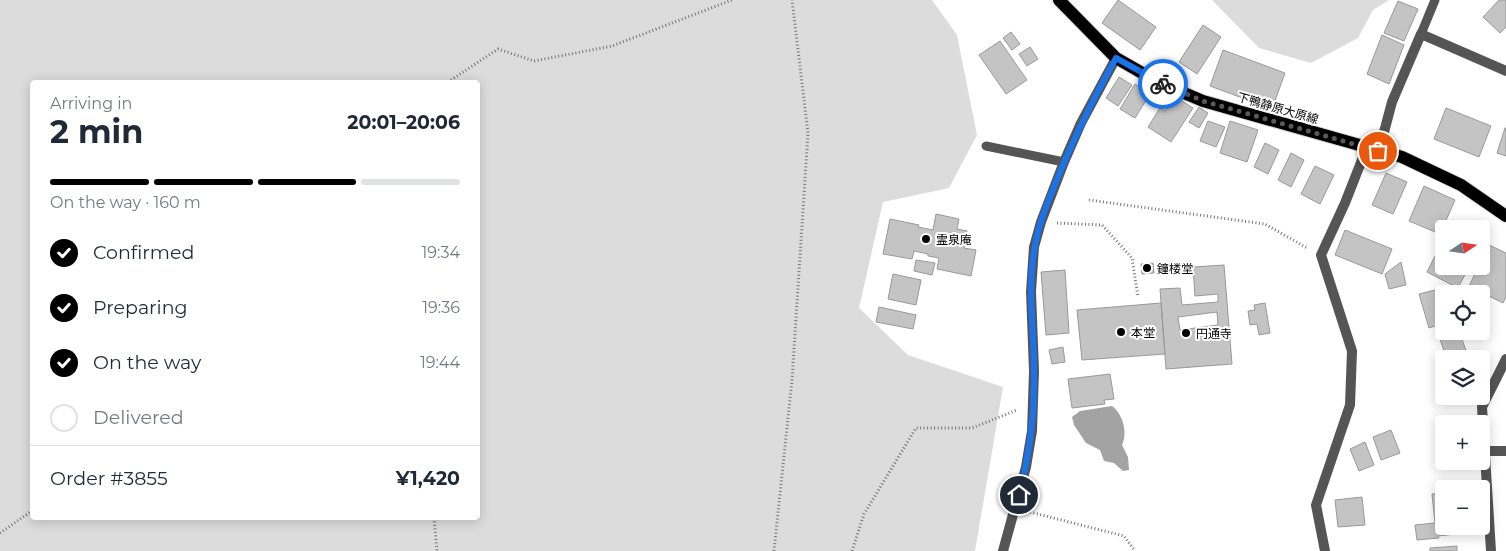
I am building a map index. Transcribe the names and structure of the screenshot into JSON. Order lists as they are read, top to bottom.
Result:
{
  "streets": {
    "main road": ["下鴨静原大原線"]
  },
  "places": [
    "霊泉庵",
    "鐘楼堂",
    "本堂",
    "円通寺"
  ],
  "north": "right",
  "page": {
    "heading": ["2 min", "Arriving in", "20:01–20:06"],
    "panel": ["Order #3855", "¥1,420"],
    "bar": "On the way · 160 m",
    "map_buttons": ["+", "−"],
    "list": [
      ["Confirmed", "19:34"],
      ["Preparing", "19:36"],
      ["On the way", "19:44"],
      "Delivered"
    ]
  }
}
